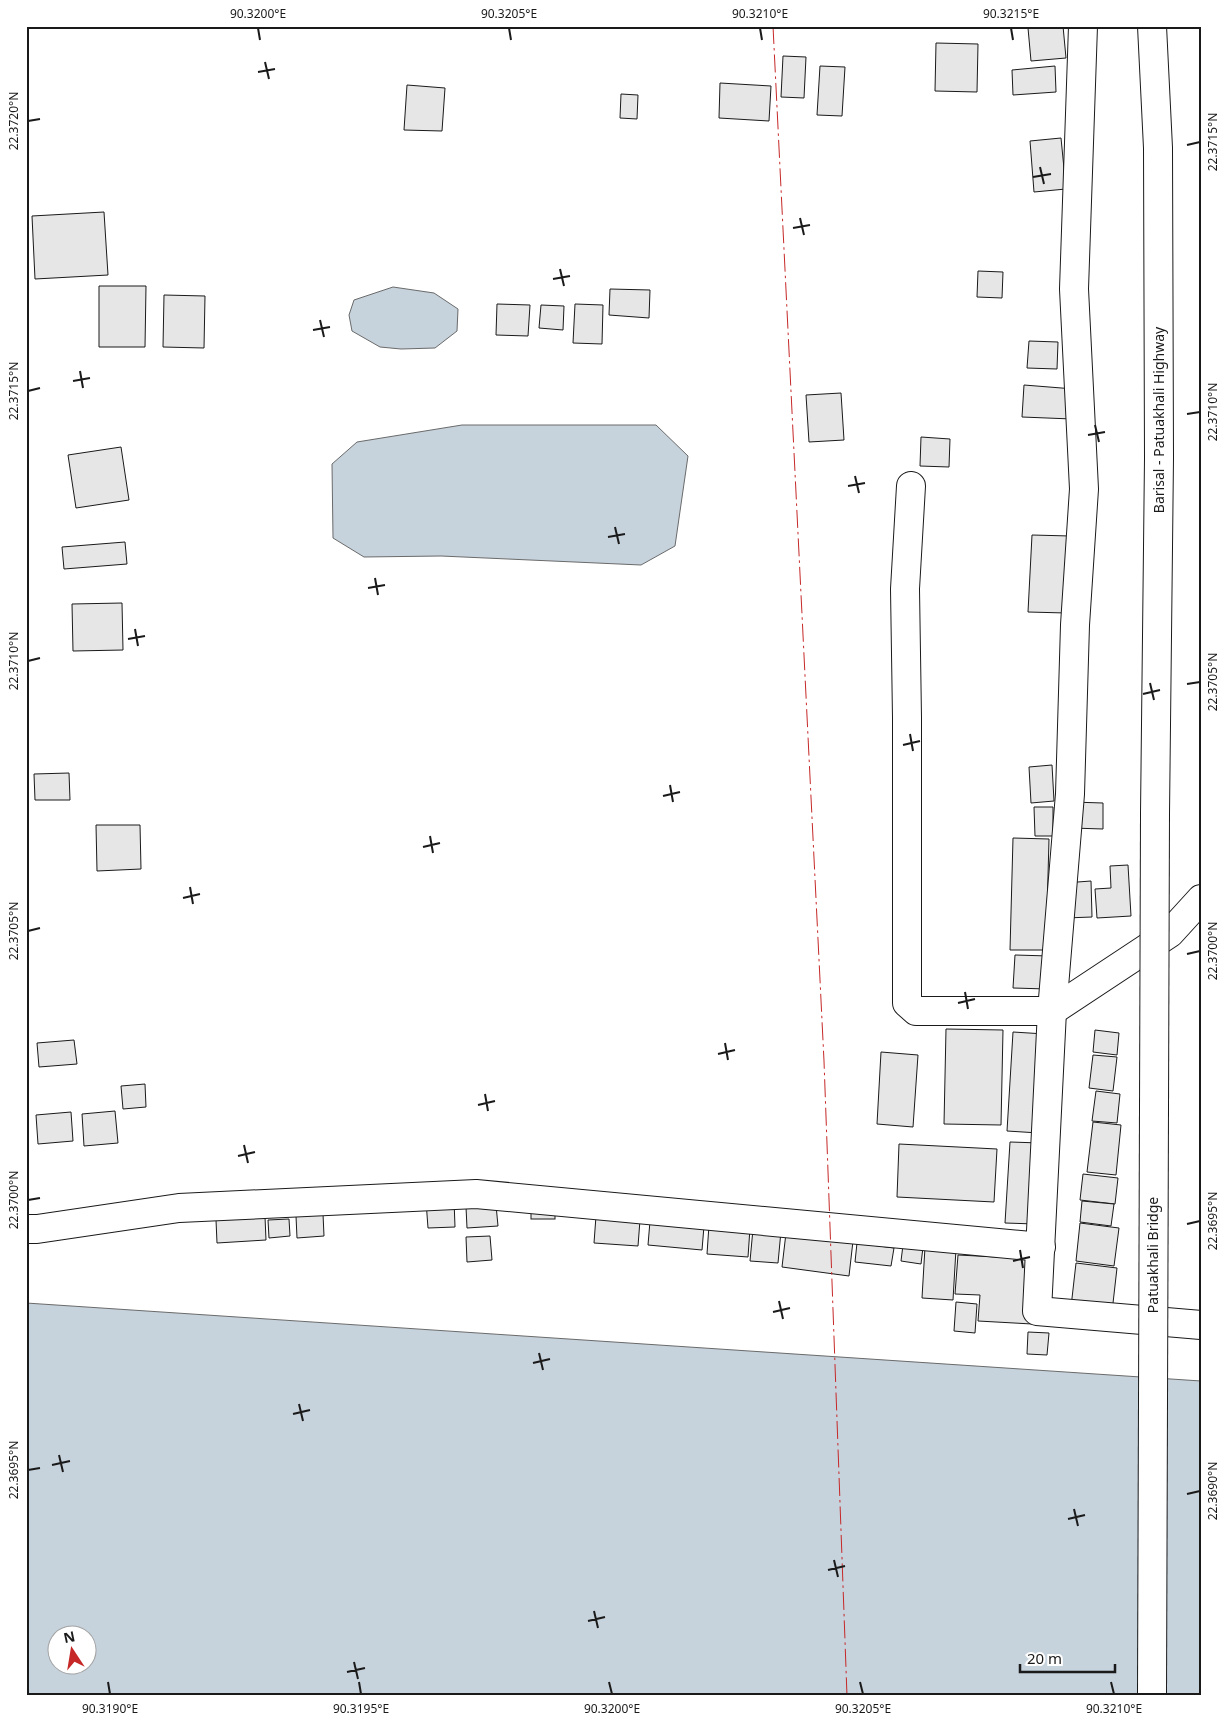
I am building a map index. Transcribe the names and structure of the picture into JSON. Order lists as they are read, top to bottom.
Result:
{
  "streets": {
    "main road": ["Barisal - Patuakhali Highway", "Patuakhali Bridge"]
  },
  "crossings": [
    ["Barisal - Patuakhali Highway", "Patuakhali Bridge"]
  ],
  "scale_bar": "20 m",
  "north": "top",
  "coordinates": [
    "90.3200°E",
    "90.3205°E",
    "90.3210°E",
    "90.3215°E",
    "22.3720°N",
    "22.3715°N",
    "22.3710°N",
    "22.3705°N",
    "22.3700°N",
    "22.3695°N",
    "22.3690°N",
    "90.3190°E",
    "90.3195°E"
  ]
}
